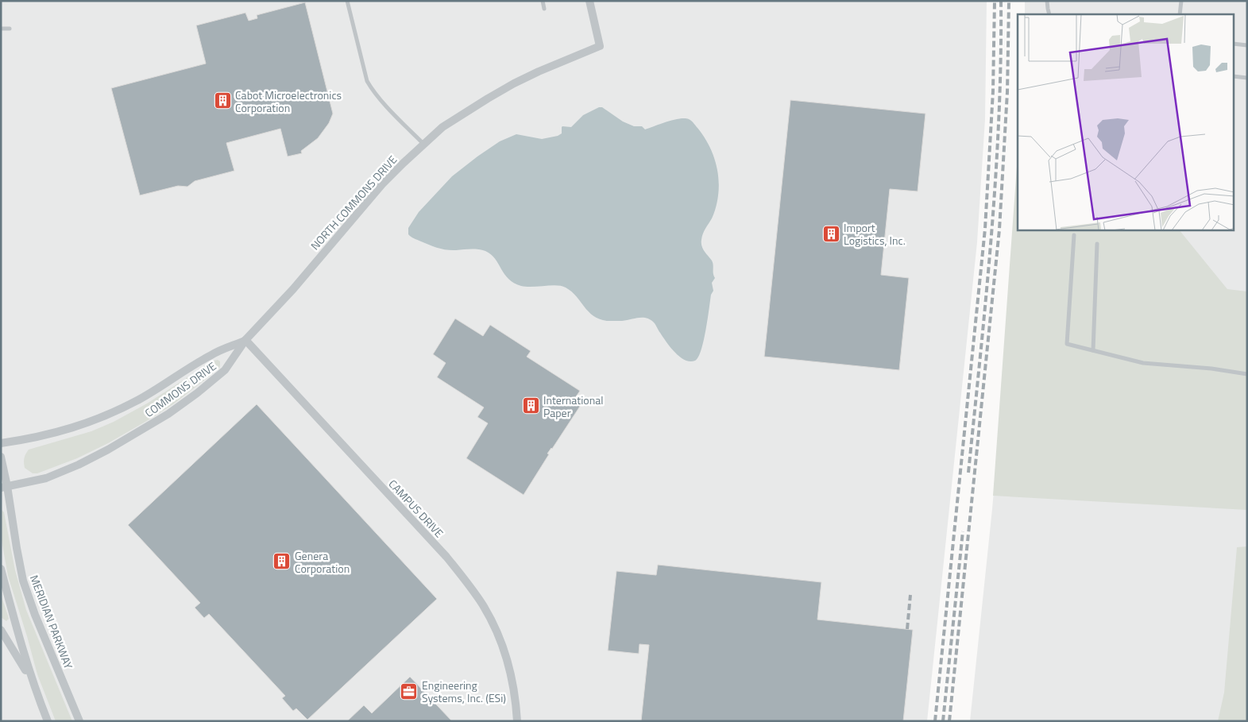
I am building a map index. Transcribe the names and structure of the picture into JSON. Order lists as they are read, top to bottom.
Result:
{
  "streets": {
    "street": [
      "NORTH COMMONS DRIVE",
      "COMMONS DRIVE",
      "CAMPUS DRIVE",
      "MERIDIAN PARKWAY"
    ]
  },
  "crossings": [
    ["NORTH COMMONS DRIVE", "COMMONS DRIVE"],
    ["NORTH COMMONS DRIVE", "CAMPUS DRIVE"],
    ["COMMONS DRIVE", "CAMPUS DRIVE"],
    ["COMMONS DRIVE", "MERIDIAN PARKWAY"]
  ],
  "places": {
    "building": [
      "Cabot Microelectronics Corporation",
      "Import Logistics, Inc.",
      "International Paper",
      "Genera Corporation"
    ],
    "office": ["Engineering Systems, Inc. (ESi)"]
  }
}
